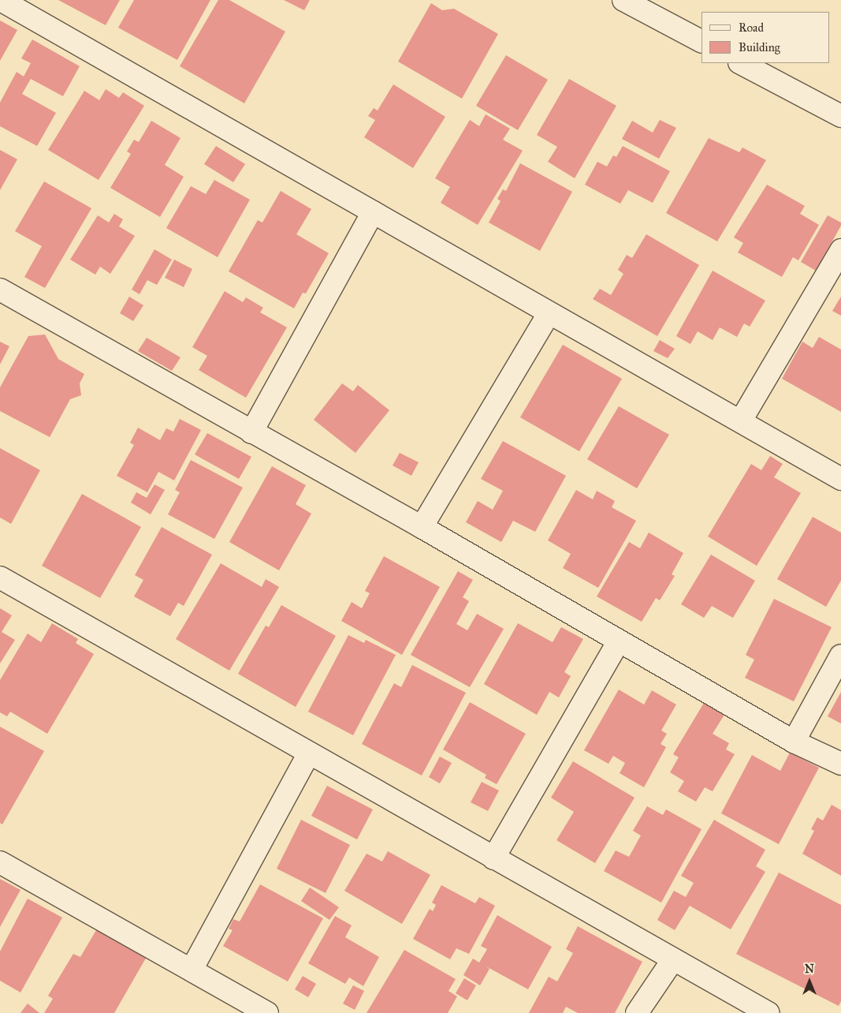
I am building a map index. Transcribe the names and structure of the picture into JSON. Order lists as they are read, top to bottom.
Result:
{
  "legend": ["Road", "Building"],
  "north": "top"
}
